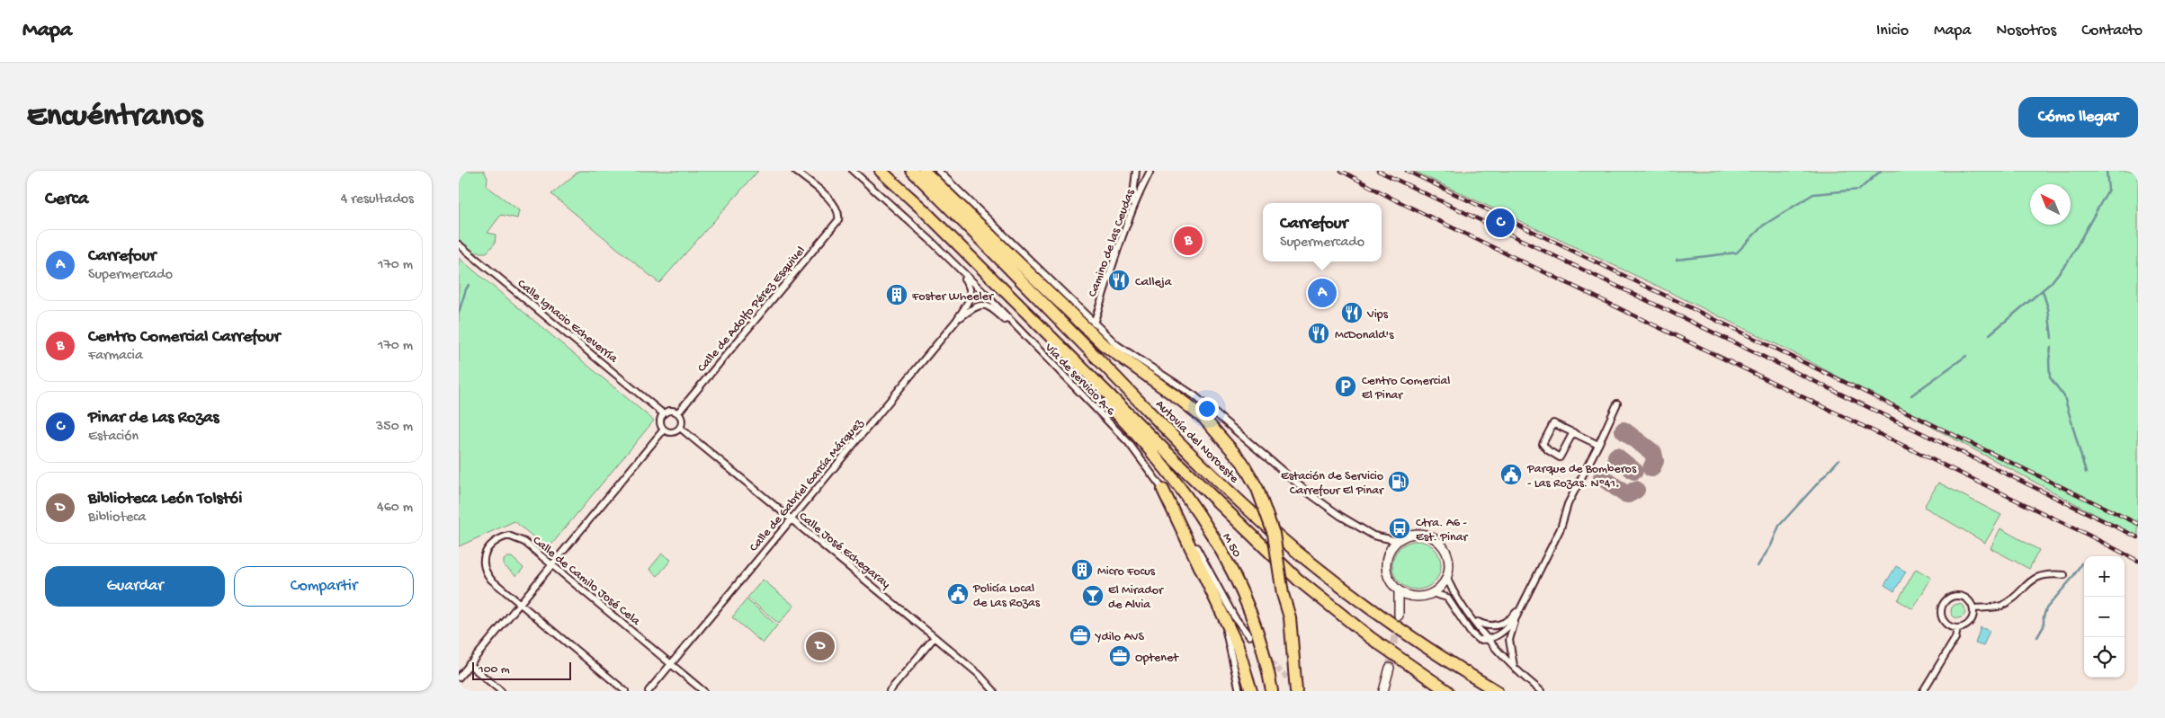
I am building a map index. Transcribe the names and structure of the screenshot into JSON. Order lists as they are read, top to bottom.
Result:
{
  "streets": {
    "highway": ["Autovía del Noroeste", "M 50"],
    "street": [
      "Camino de las Ceudas",
      "Calle de Adolfo Pérez Esquivel",
      "Calle Ignacio Echeverría",
      "Vía de servicio A-6",
      "Calle de Gabriel García Márquez",
      "Calle José Echegaray",
      "Calle de Camilo José Cela"
    ]
  },
  "crossings": [
    ["Calle de Adolfo Pérez Esquivel", "Calle Ignacio Echeverría"],
    ["Calle de Adolfo Pérez Esquivel", "Calle José Echegaray"],
    ["Calle Ignacio Echeverría", "Calle José Echegaray"],
    ["Vía de servicio A-6", "Calle de Gabriel García Márquez"],
    ["Calle de Gabriel García Márquez", "Calle José Echegaray"],
    ["Calle de Gabriel García Márquez", "Calle de Camilo José Cela"]
  ],
  "places": {
    "restaurant": ["Calleja", "Vips", "McDonald's"],
    "building": ["Foster Wheeler", "Micro Focus"],
    "parking": ["Centro Comercial El Pinar"],
    "public building": ["Parque de Bomberos - Las Rozas. Nº41.", "Policía Local de Las Rozas"],
    "fuel station": ["Estación de Servicio Carrefour El Pinar"],
    "bus stop": ["Ctra. A6 - Est. Pinar"],
    "bar": ["El Mirador de Alvia"],
    "office": ["Ydilo AVS", "Optenet"]
  },
  "scale_bar": "100 m",
  "north": "top left",
  "page": {
    "header": "Mapa",
    "nav": [
      "Inicio",
      "Mapa",
      "Nosotros",
      "Contacto"
    ],
    "buttons": [
      "Cómo llegar",
      ["Guardar", "Compartir"]
    ],
    "title": "Encuéntranos",
    "heading": ["Cerca", "4 resultados"],
    "popup": ["Carrefour", "Supermercado"],
    "pins": [
      "C",
      "B",
      "A",
      "D"
    ],
    "list": [
      {
        "mark": "A",
        "name": "Carrefour",
        "note": "Supermercado",
        "value": "170 m"
      },
      {
        "mark": "B",
        "name": "Centro Comercial Carrefour",
        "note": "Farmacia",
        "value": "170 m"
      },
      {
        "mark": "C",
        "name": "Pinar de Las Rozas",
        "note": "Estación",
        "value": "350 m"
      },
      {
        "mark": "D",
        "name": "Biblioteca León Tolstói",
        "note": "Biblioteca",
        "value": "460 m"
      }
    ],
    "map_buttons": ["+", "−"],
    "scale": "100 m"
  }
}
